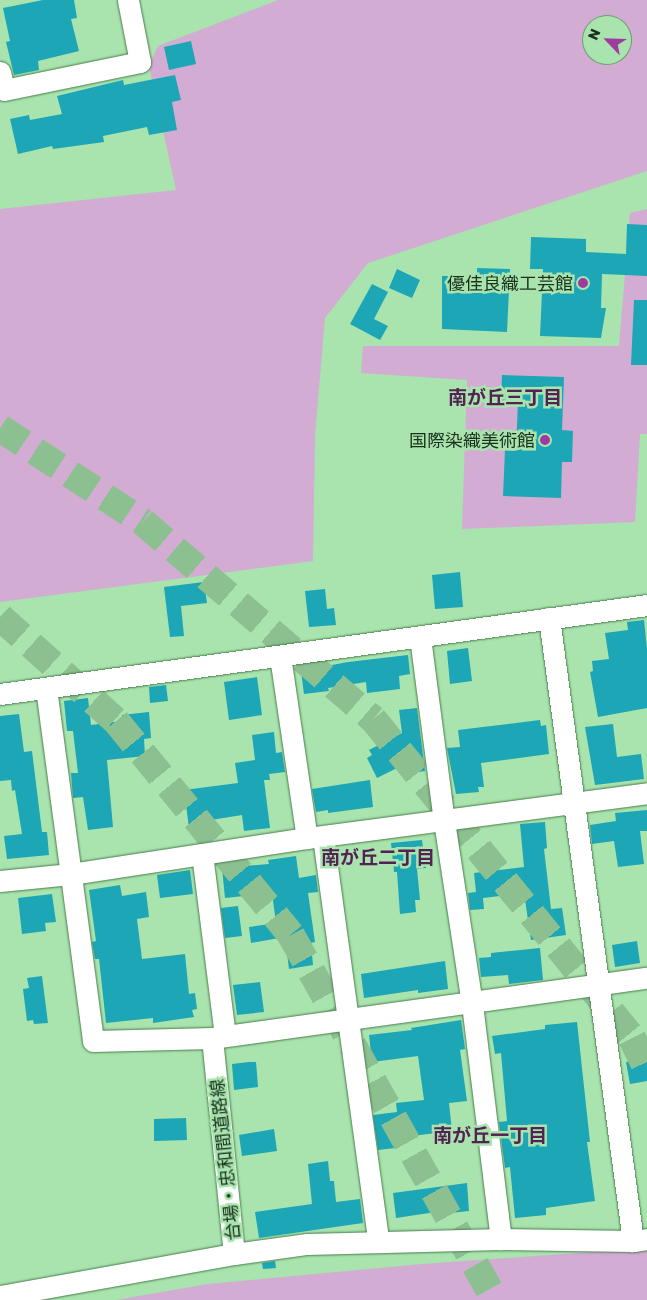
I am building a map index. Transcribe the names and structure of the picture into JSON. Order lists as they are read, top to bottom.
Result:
{
  "streets": {
    "street": ["台場・忠和間道路線"]
  },
  "districts": ["南が丘三丁目", "南が丘二丁目", "南が丘一丁目"],
  "places": ["優佳良織工芸館", "国際染織美術館"],
  "north": "top left"
}
